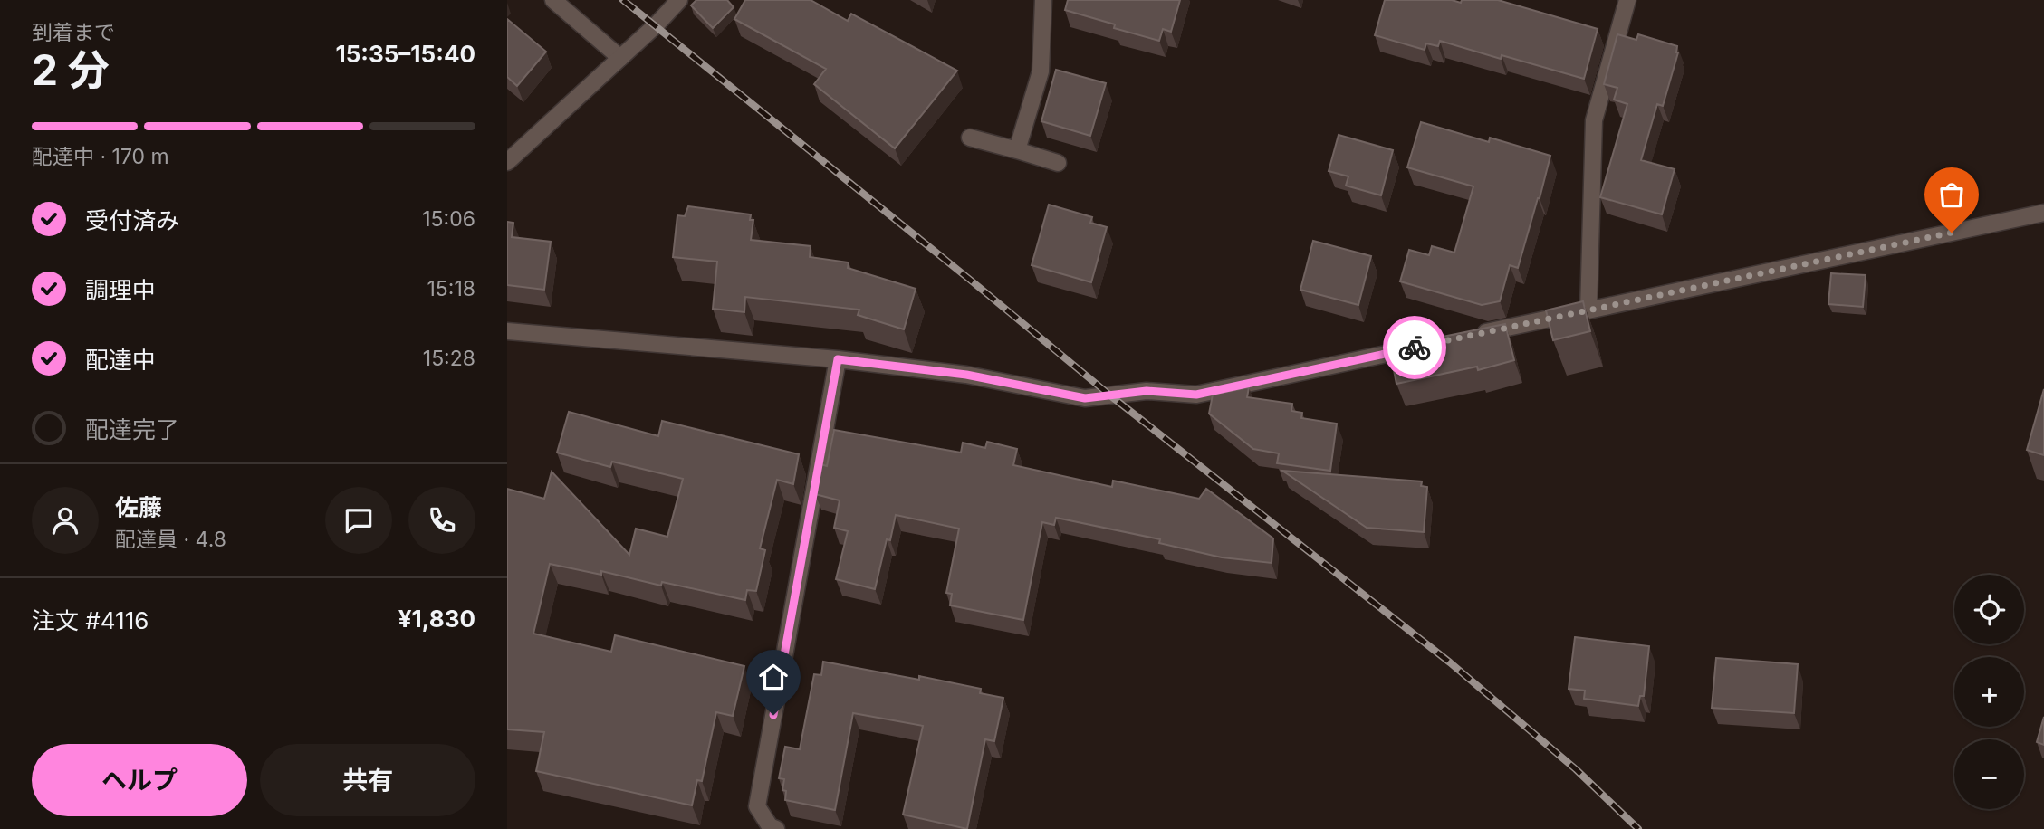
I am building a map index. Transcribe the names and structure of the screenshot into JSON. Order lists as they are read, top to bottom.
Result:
{
  "page": {
    "heading": ["2 分", "到着まで", "15:35–15:40"],
    "panel": [
      "佐藤",
      "配達員 · 4.8",
      "注文 #4116",
      "¥1,830"
    ],
    "bar": "配達中 · 170 m",
    "list": [
      ["受付済み", "15:06"],
      ["調理中", "15:18"],
      ["配達中", "15:28"],
      "配達完了"
    ],
    "map_buttons": ["+", "−"],
    "buttons": ["ヘルプ", "共有"]
  }
}
